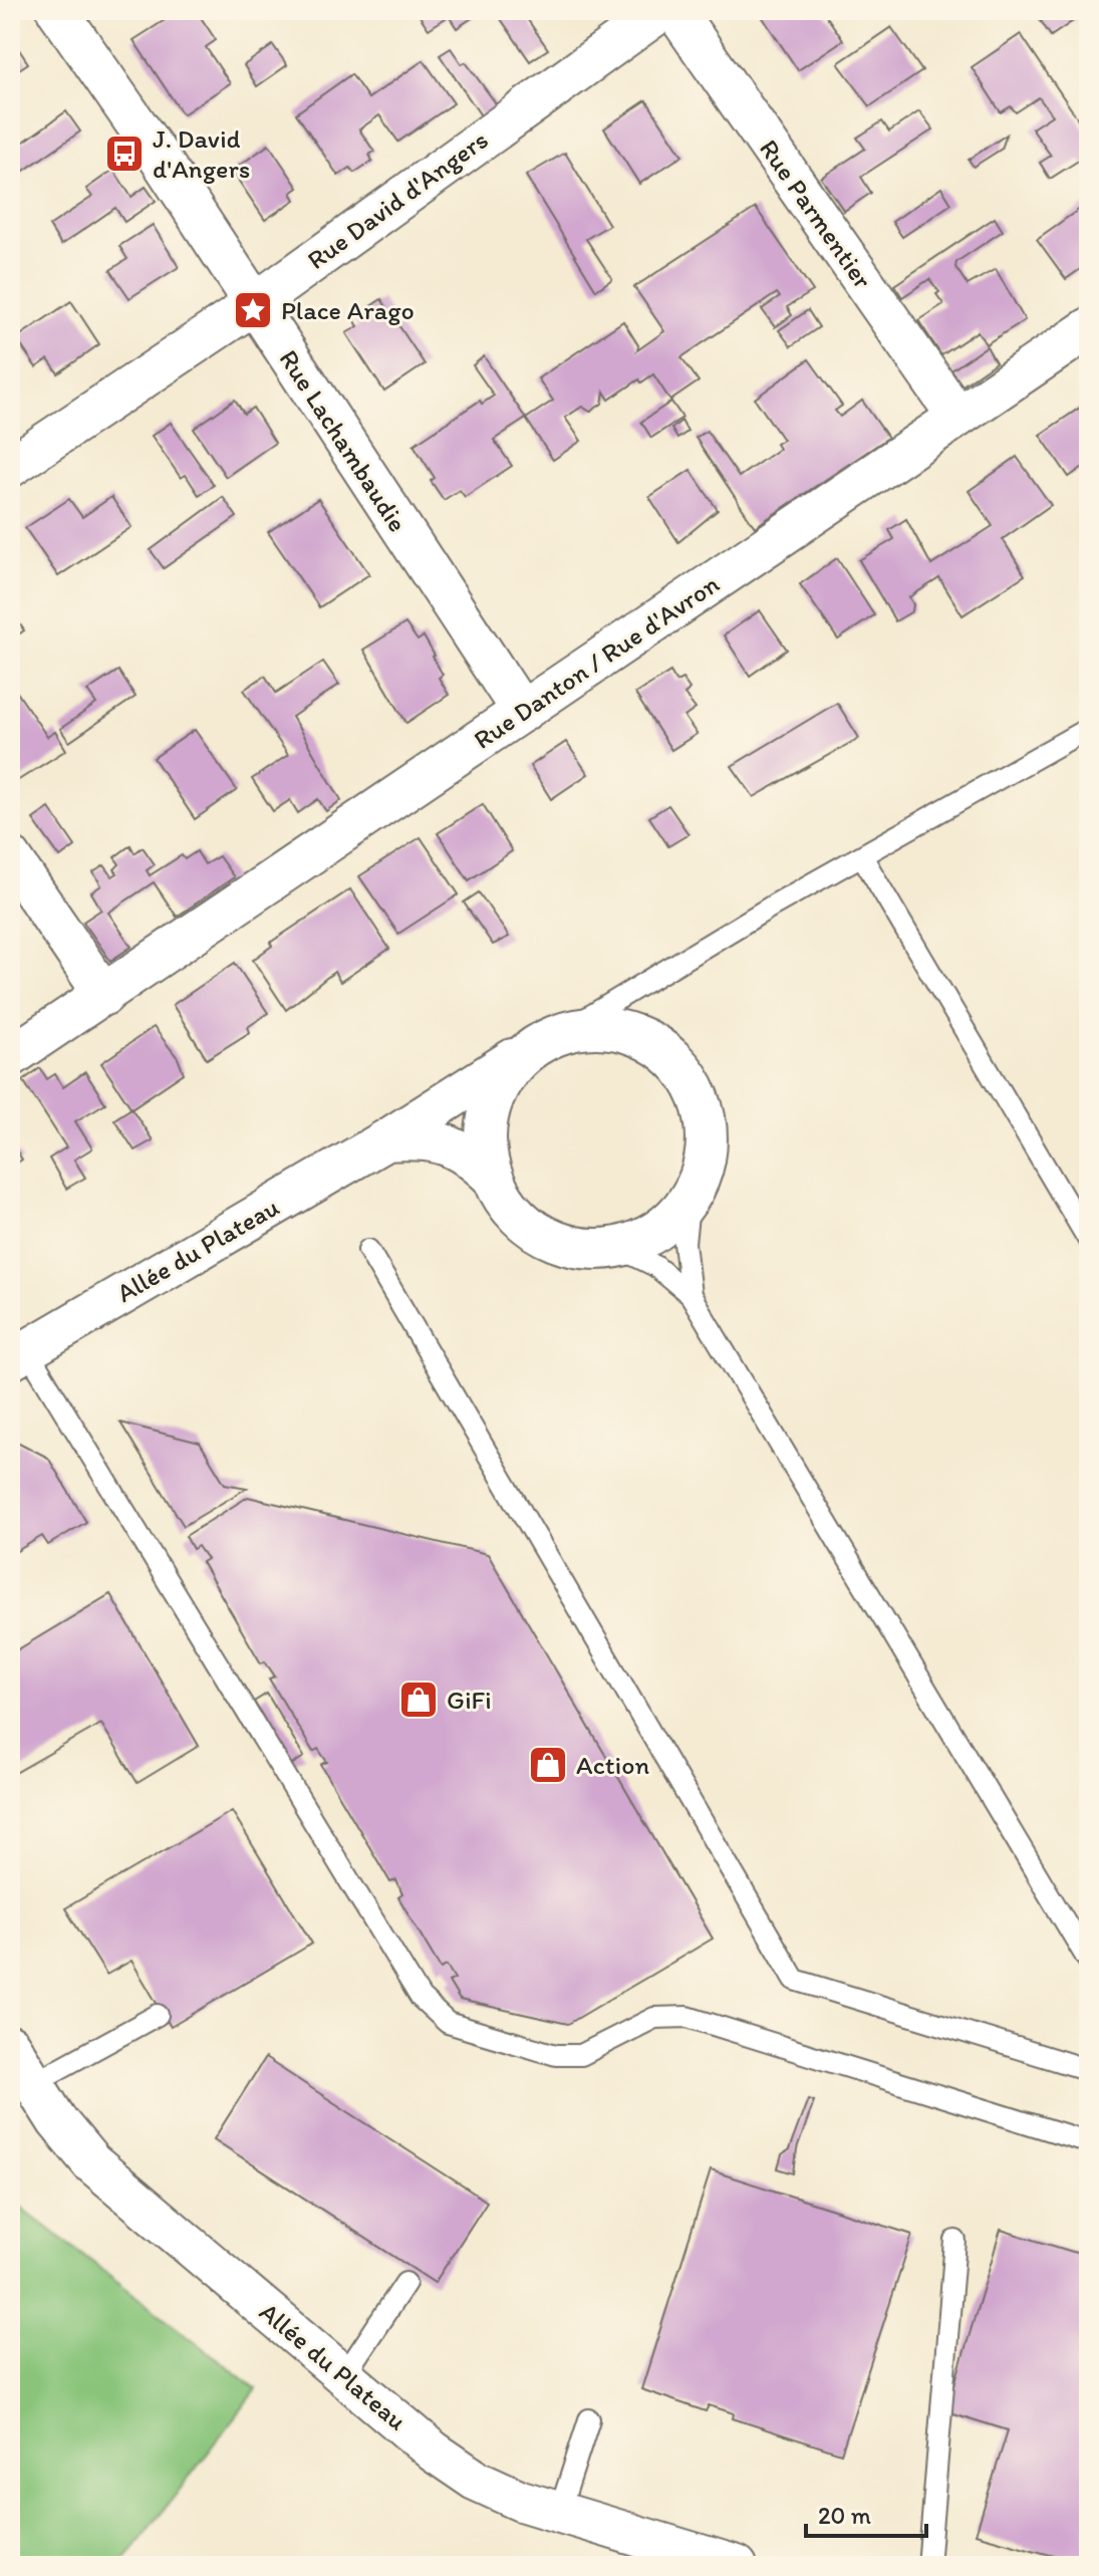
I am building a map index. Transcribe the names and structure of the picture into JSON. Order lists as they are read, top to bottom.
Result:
{
  "streets": {
    "street": [
      "Rue David d'Angers",
      "Rue Parmentier",
      "Rue Lachambaudie",
      "Rue Danton / Rue d'Avron",
      "Allée du Plateau"
    ]
  },
  "crossings": [
    ["Rue David d'Angers", "Rue Lachambaudie"],
    ["Rue Parmentier", "Rue Danton / Rue d'Avron"],
    ["Rue Lachambaudie", "Rue Danton / Rue d'Avron"]
  ],
  "places": {
    "bus stop": ["J. David d'Angers"],
    "place": ["Place Arago"],
    "shop": ["GiFi", "Action"]
  },
  "scale_bar": "20 m"
}
